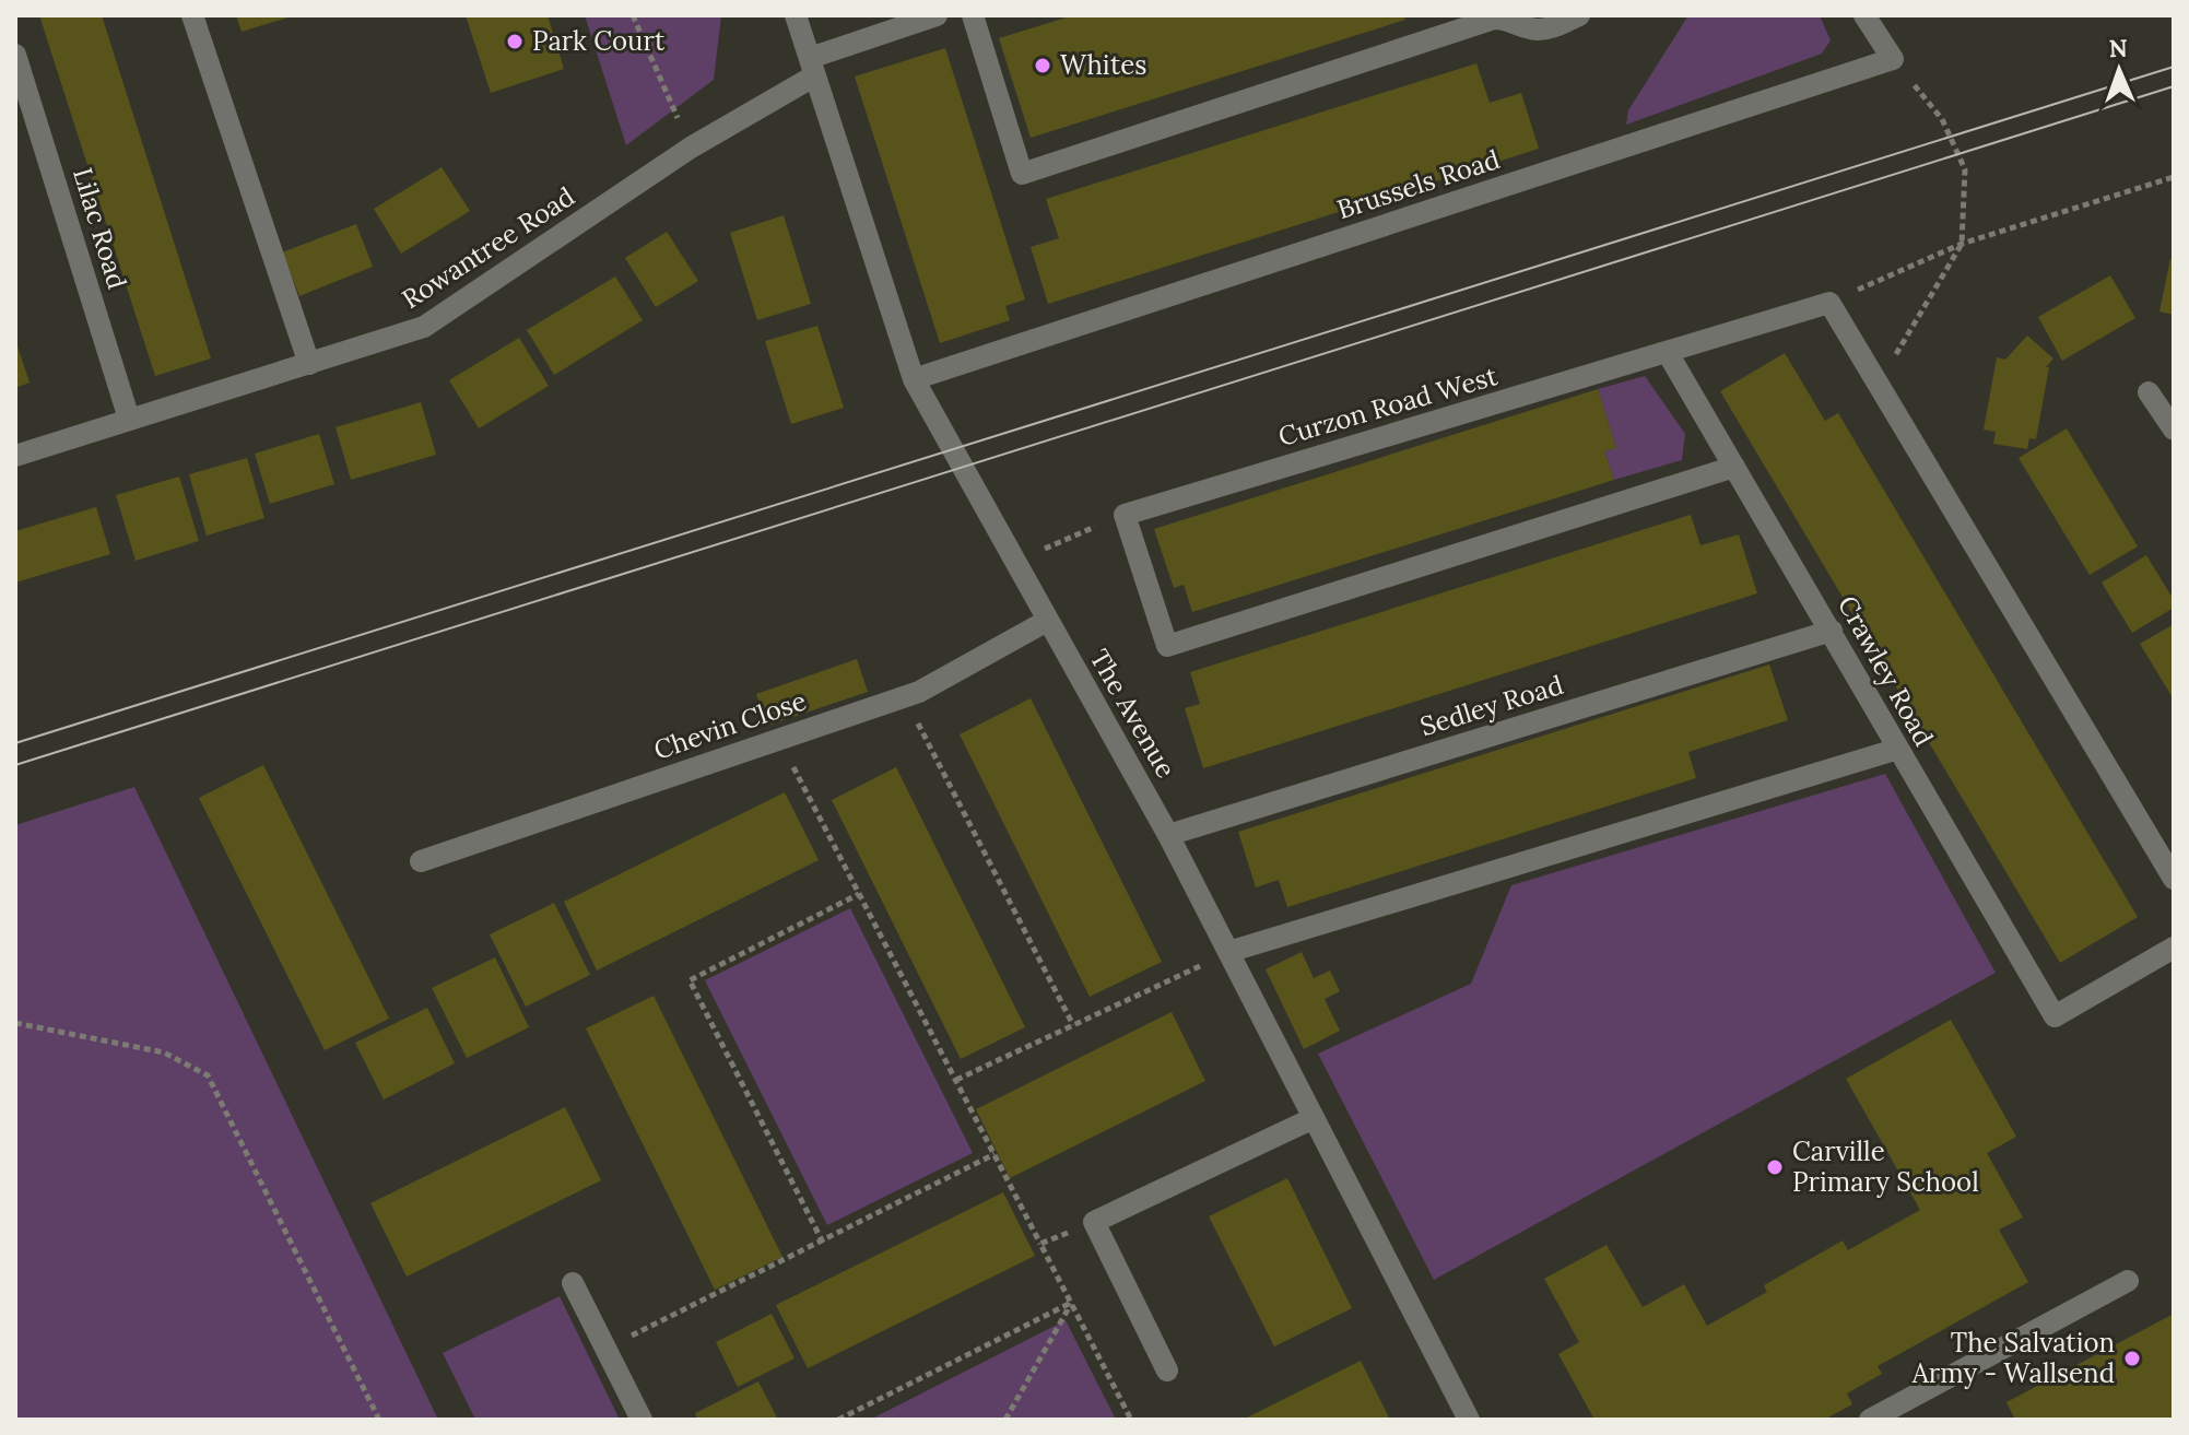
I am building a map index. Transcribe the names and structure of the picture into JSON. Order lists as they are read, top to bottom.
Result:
{
  "streets": {
    "street": [
      "Brussels Road",
      "Lilac Road",
      "Rowantree Road",
      "Curzon Road West",
      "Crawley Road",
      "Sedley Road",
      "The Avenue",
      "Chevin Close"
    ]
  },
  "crossings": [
    ["Brussels Road", "The Avenue"],
    ["Lilac Road", "Rowantree Road"],
    ["Rowantree Road", "The Avenue"],
    ["Curzon Road West", "Crawley Road"],
    ["Crawley Road", "Sedley Road"],
    ["Sedley Road", "The Avenue"],
    ["The Avenue", "Chevin Close"]
  ],
  "places": [
    "Park Court",
    "Whites",
    "Carville Primary School",
    "The Salvation Army - Wallsend"
  ],
  "north": "top"
}
